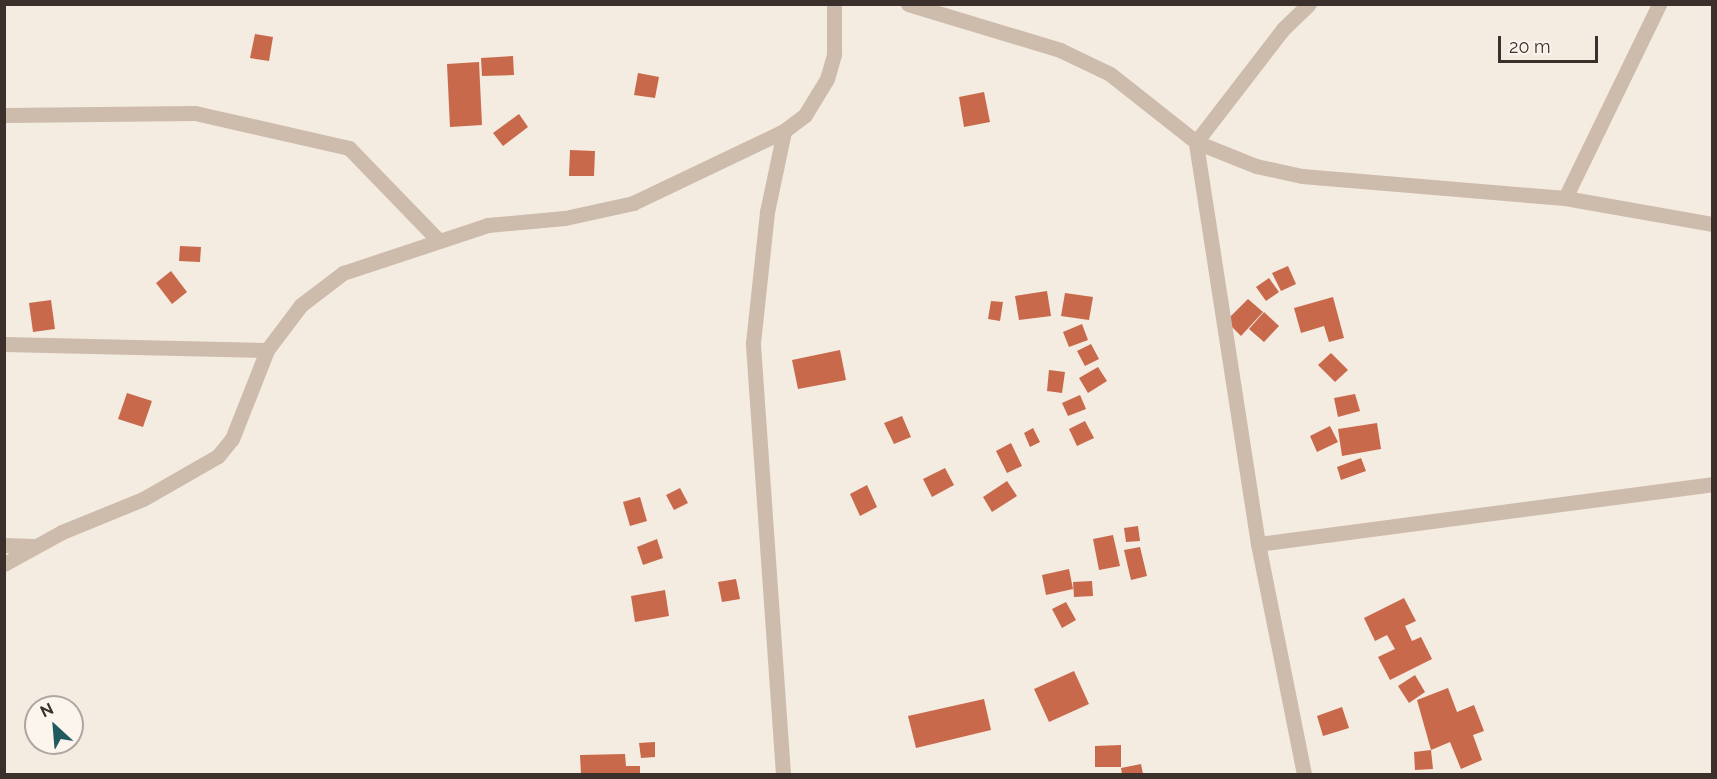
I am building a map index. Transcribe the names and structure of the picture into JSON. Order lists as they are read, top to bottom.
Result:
{
  "scale_bar": "20 m",
  "north": "top left"
}
